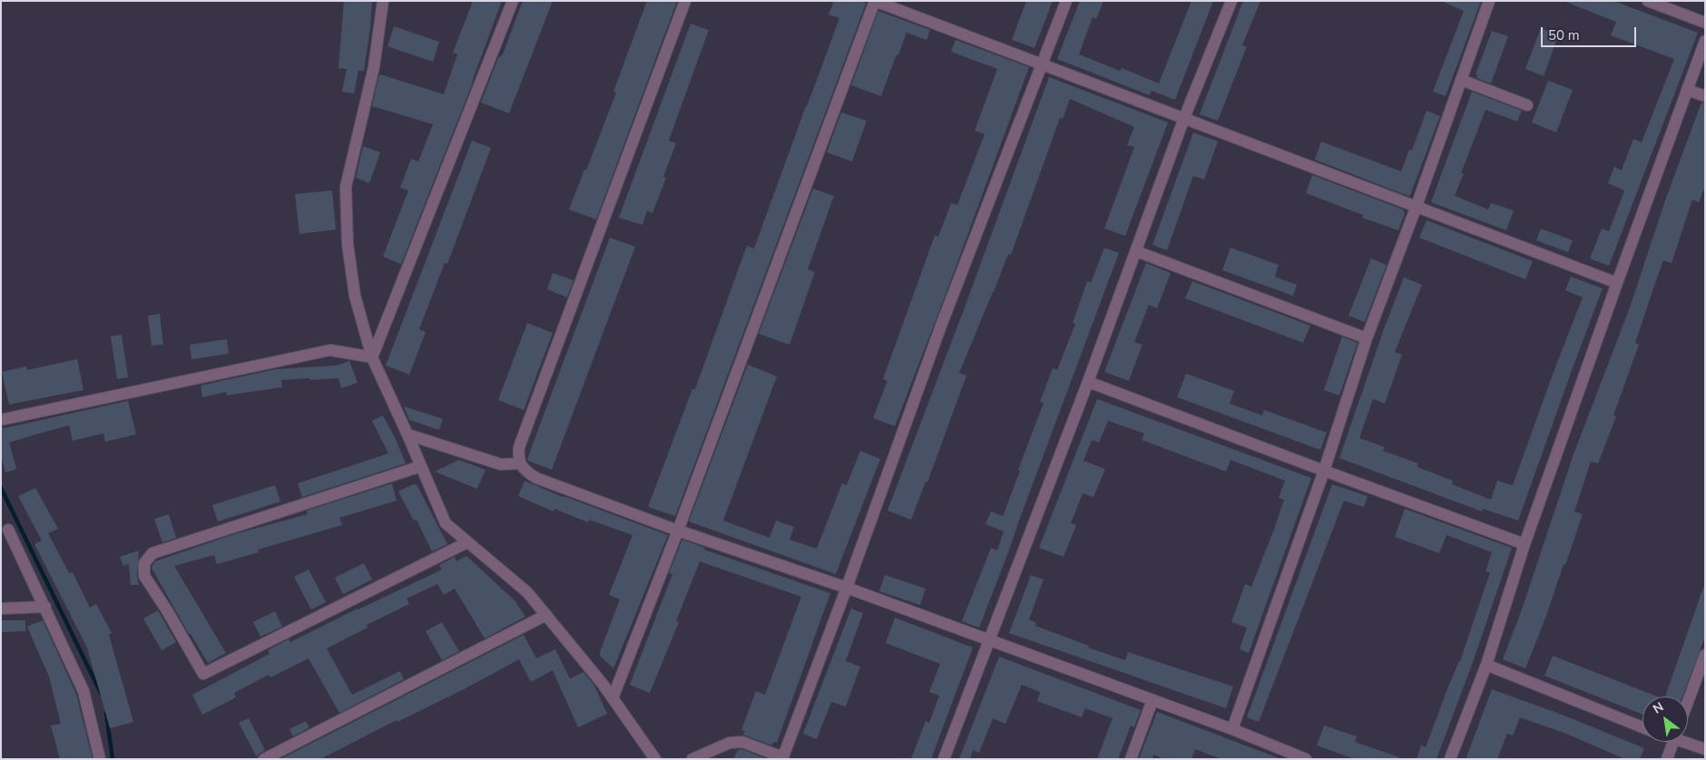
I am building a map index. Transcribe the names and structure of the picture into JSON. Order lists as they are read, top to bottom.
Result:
{
  "scale_bar": "50 m",
  "north": "top left"
}
